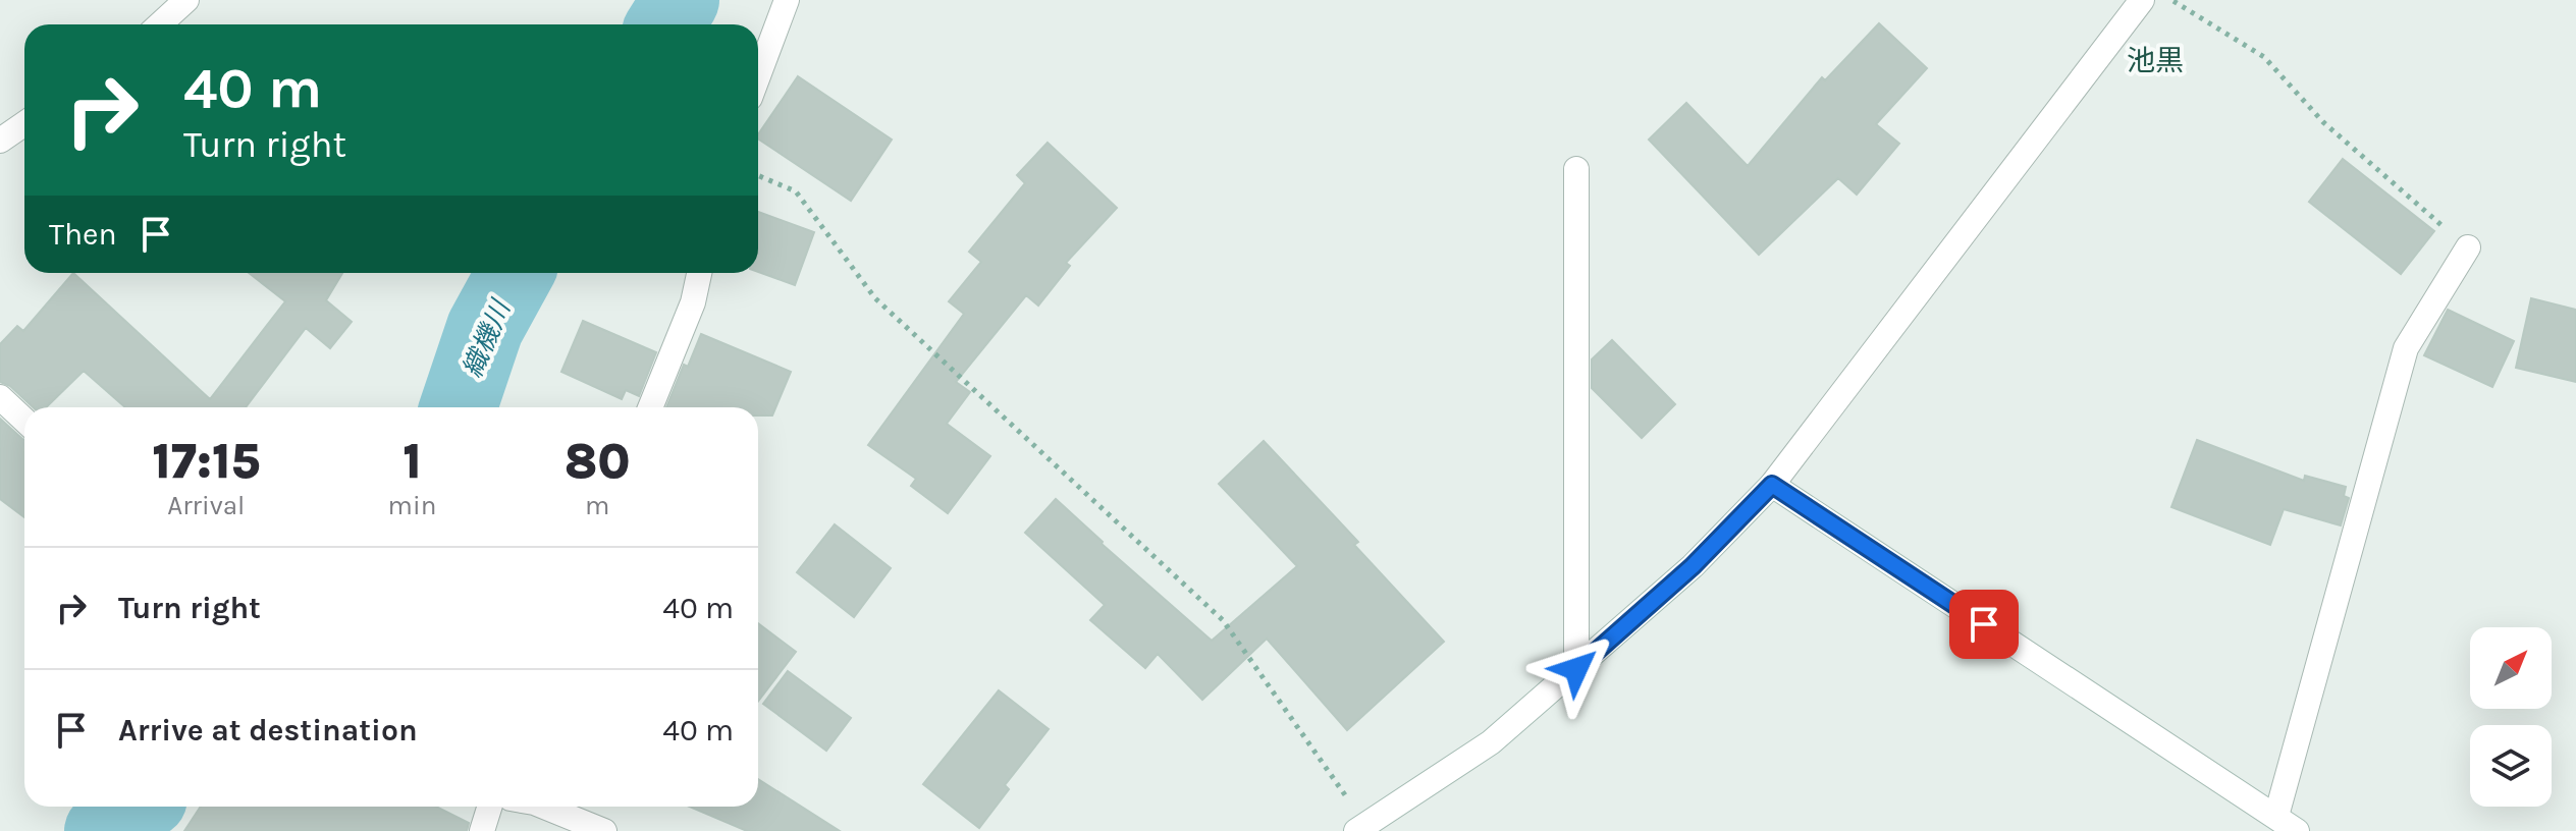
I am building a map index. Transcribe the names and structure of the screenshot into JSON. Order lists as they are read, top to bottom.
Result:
{
  "districts": ["池黒"],
  "water": ["織機川"],
  "north": "top right",
  "page": {
    "turn": ["40 m", "Turn right"],
    "then": "Then",
    "eta": [
      "17:15",
      "Arrival",
      "1",
      "min",
      "80",
      "m"
    ],
    "list": [
      {
        "name": "Turn right",
        "value": "40 m"
      },
      {
        "name": "Arrive at destination",
        "value": "40 m"
      }
    ]
  }
}
